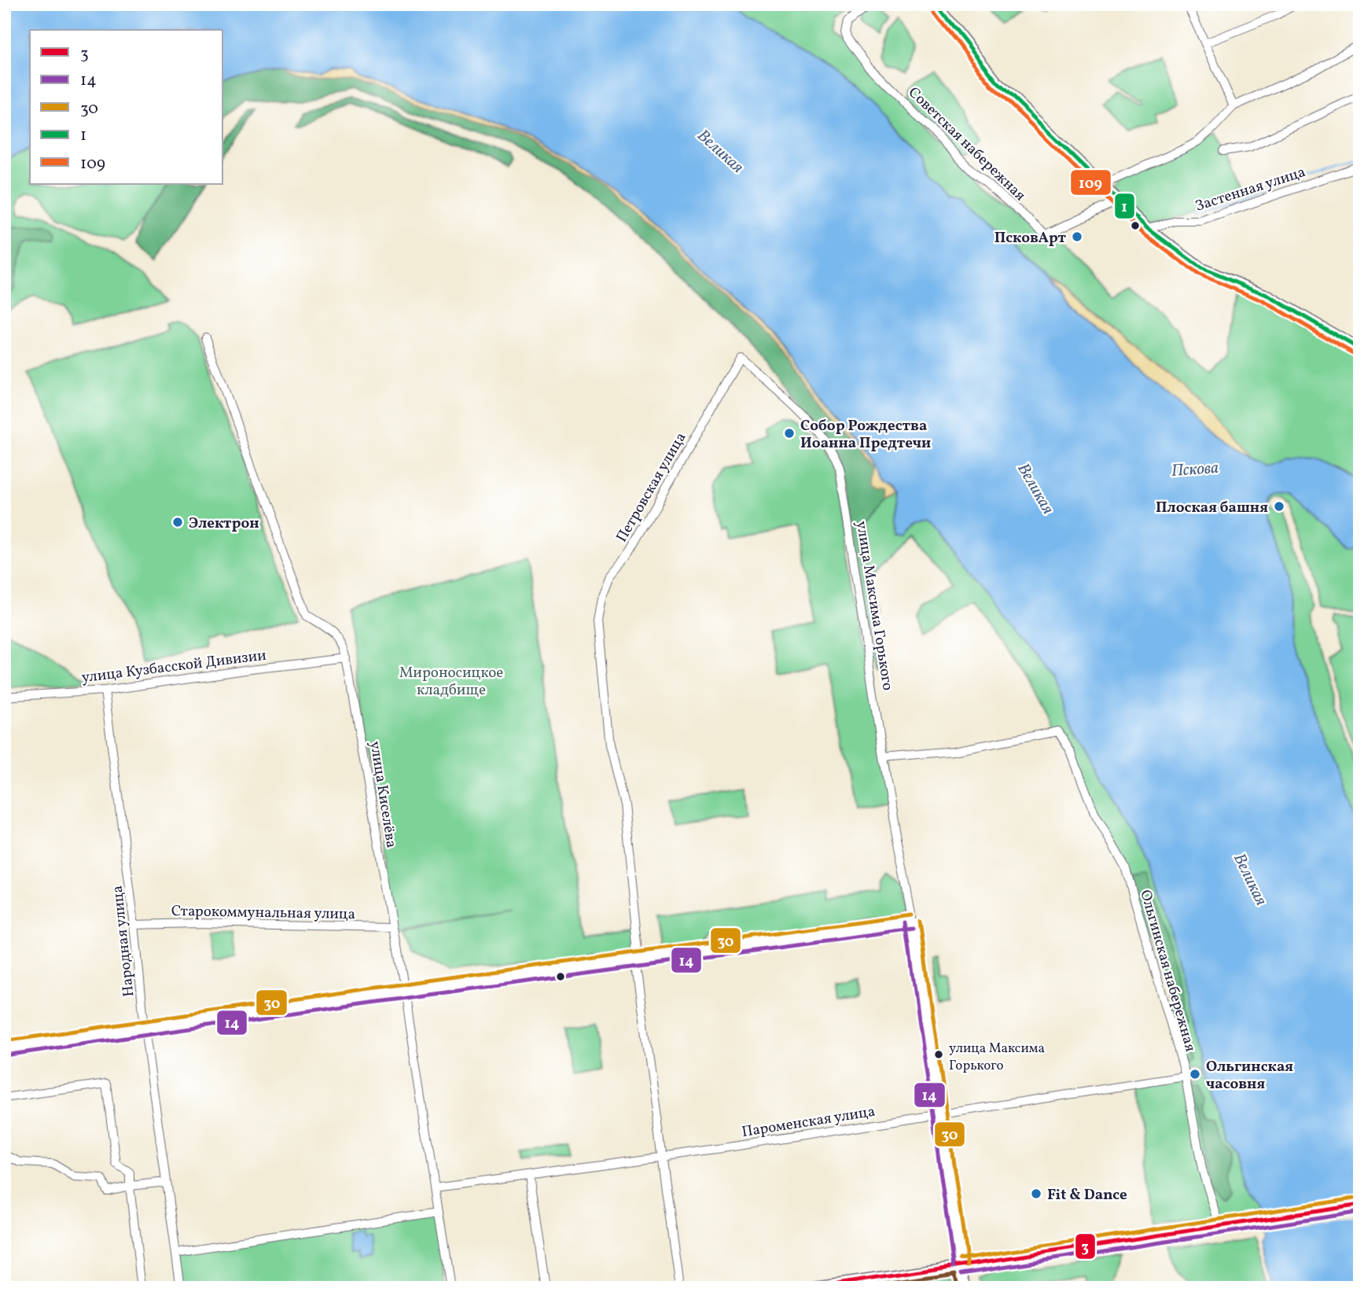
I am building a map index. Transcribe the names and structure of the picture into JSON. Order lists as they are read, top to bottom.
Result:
{
  "streets": {
    "main road": ["улица Максима Горького"],
    "street": [
      "Советская набережная",
      "Застенная улица",
      "Петровская улица",
      "улица Кузбасской Дивизии",
      "улица Киселёва",
      "Старокоммунальная улица",
      "Народная улица",
      "Ольгинская набережная",
      "Пароменская улица"
    ]
  },
  "crossings": [
    ["Петровская улица", "улица Максима Горького"],
    ["Петровская улица", "Пароменская улица"],
    ["улица Максима Горького", "Ольгинская набережная"],
    ["улица Максима Горького", "Пароменская улица"],
    ["улица Кузбасской Дивизии", "улица Киселёва"],
    ["улица Кузбасской Дивизии", "Народная улица"],
    ["улица Киселёва", "Старокоммунальная улица"],
    ["улица Киселёва", "Пароменская улица"],
    ["Старокоммунальная улица", "Народная улица"],
    ["Ольгинская набережная", "Пароменская улица"]
  ],
  "water": ["Великая", "Пскова"],
  "parks": ["Мироносицкое кладбище"],
  "places": [
    "ПсковАрт",
    "Собор Рождества Иоанна Предтечи",
    "Плоская башня",
    "Электрон",
    "улица Максима Горького",
    "Ольгинская часовня",
    "Fit & Dance"
  ],
  "lines": [
    "transit line 1",
    "transit line 109",
    "transit line 30",
    "transit line 14",
    "transit line 3"
  ],
  "legend": [
    "3",
    "14",
    "30",
    "1",
    "109"
  ]
}
